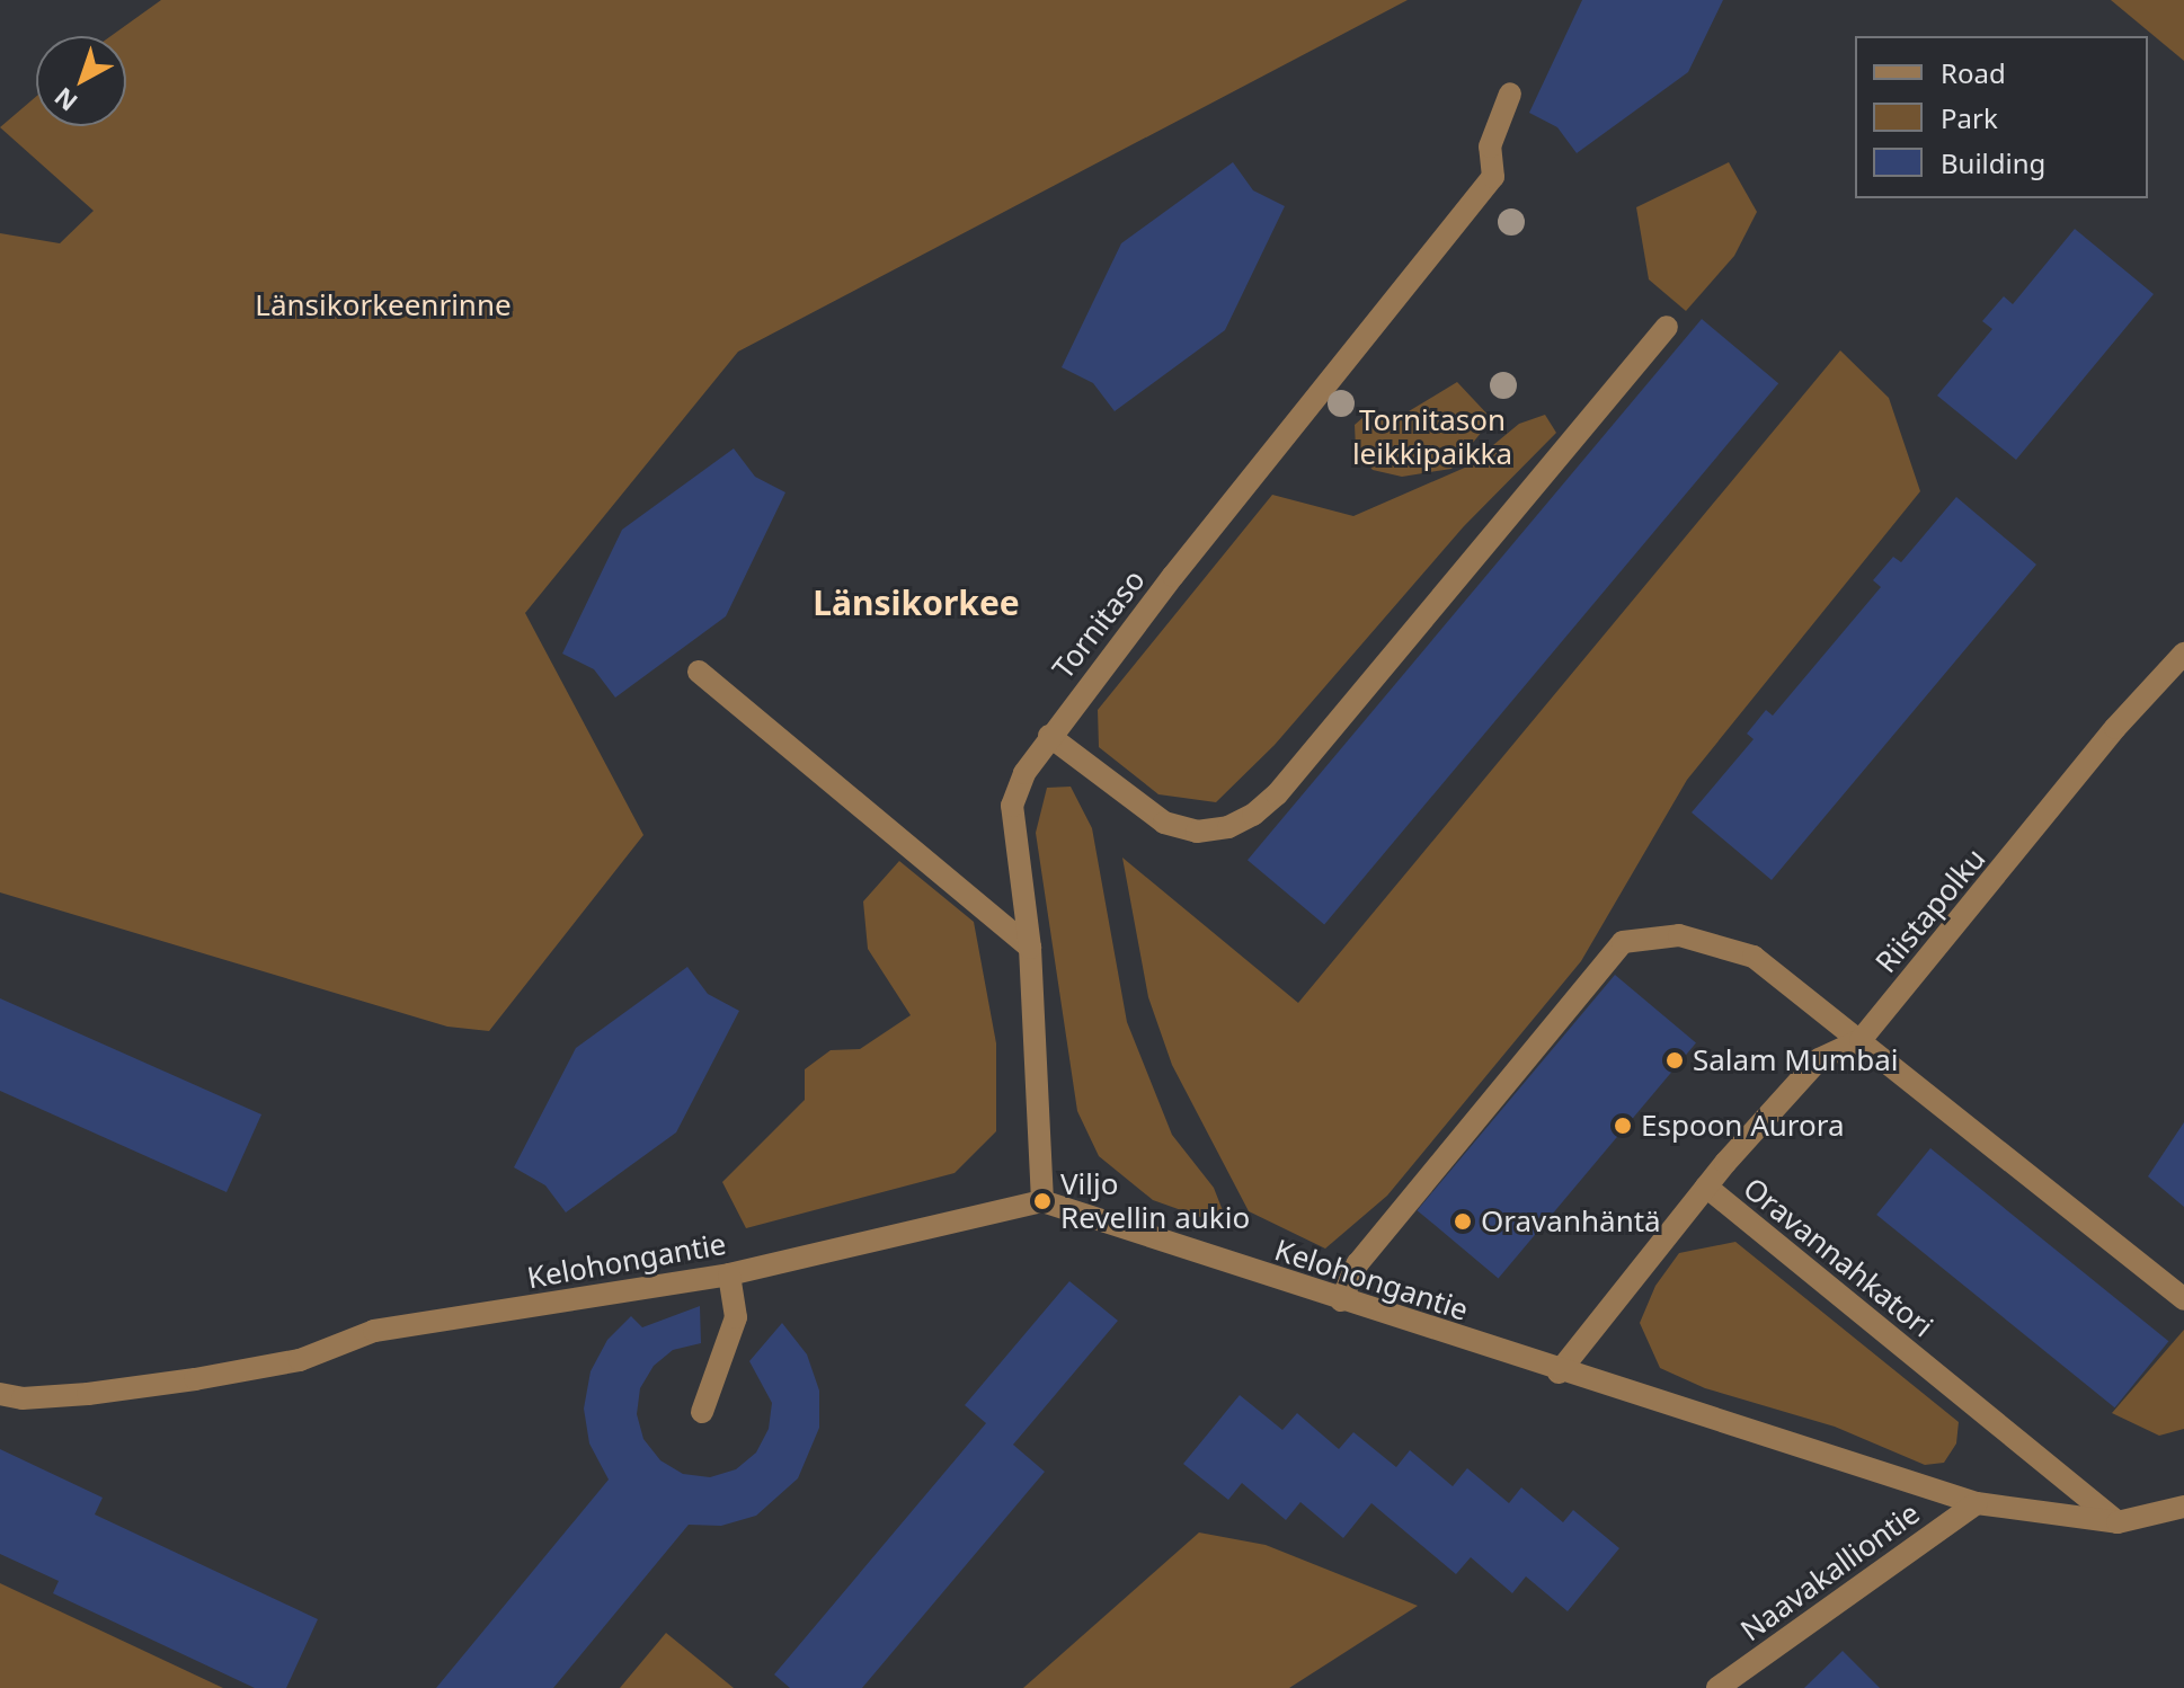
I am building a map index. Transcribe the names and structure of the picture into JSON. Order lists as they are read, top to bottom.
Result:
{
  "streets": {
    "street": [
      "Tornitaso",
      "Riistapolku",
      "Oravannahkatori",
      "Kelohongantie",
      "Naavakalliontie"
    ]
  },
  "crossings": [
    ["Tornitaso", "Kelohongantie"],
    ["Riistapolku", "Oravannahkatori"],
    ["Oravannahkatori", "Kelohongantie"],
    ["Kelohongantie", "Naavakalliontie"]
  ],
  "districts": ["Länsikorkee"],
  "parks": ["Länsikorkeenrinne", "Tornitason leikkipaikka"],
  "places": [
    "Salam Mumbai",
    "Espoon Aurora",
    "Viljo Revellin aukio",
    "Oravanhäntä"
  ],
  "legend": ["Road", "Park", "Building"],
  "north": "bottom left"
}
